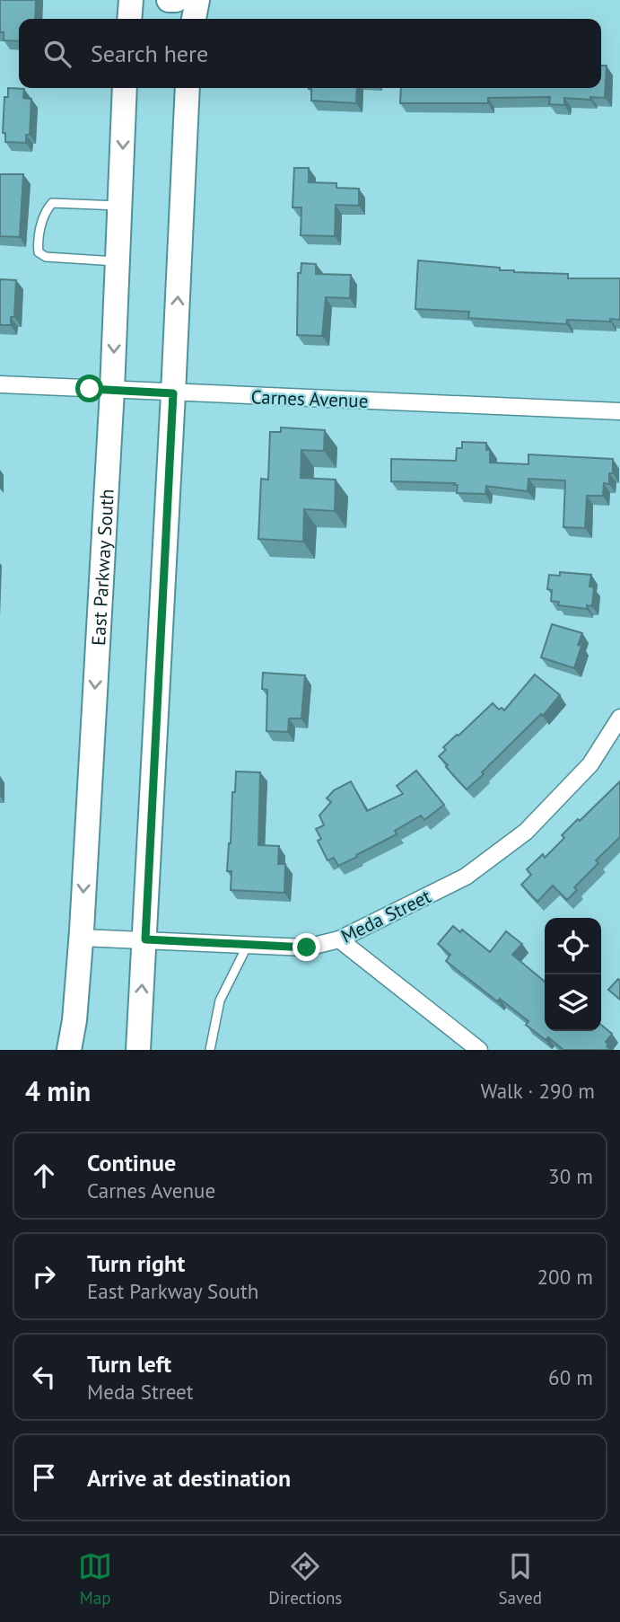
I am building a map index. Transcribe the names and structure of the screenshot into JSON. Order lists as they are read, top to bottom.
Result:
{
  "streets": {
    "main road": ["East Parkway South"],
    "street": ["Carnes Avenue", "Meda Street"]
  },
  "crossings": [
    ["Carnes Avenue", "East Parkway South"],
    ["East Parkway South", "Meda Street"]
  ],
  "page": {
    "search": "Search here",
    "heading": ["4 min", "Walk · 290 m"],
    "list": [
      ["Continue", "Carnes Avenue", "30 m"],
      ["Turn right", "East Parkway South", "200 m"],
      ["Turn left", "Meda Street", "60 m"],
      "Arrive at destination"
    ],
    "nav": ["Map", "Directions", "Saved"]
  }
}
